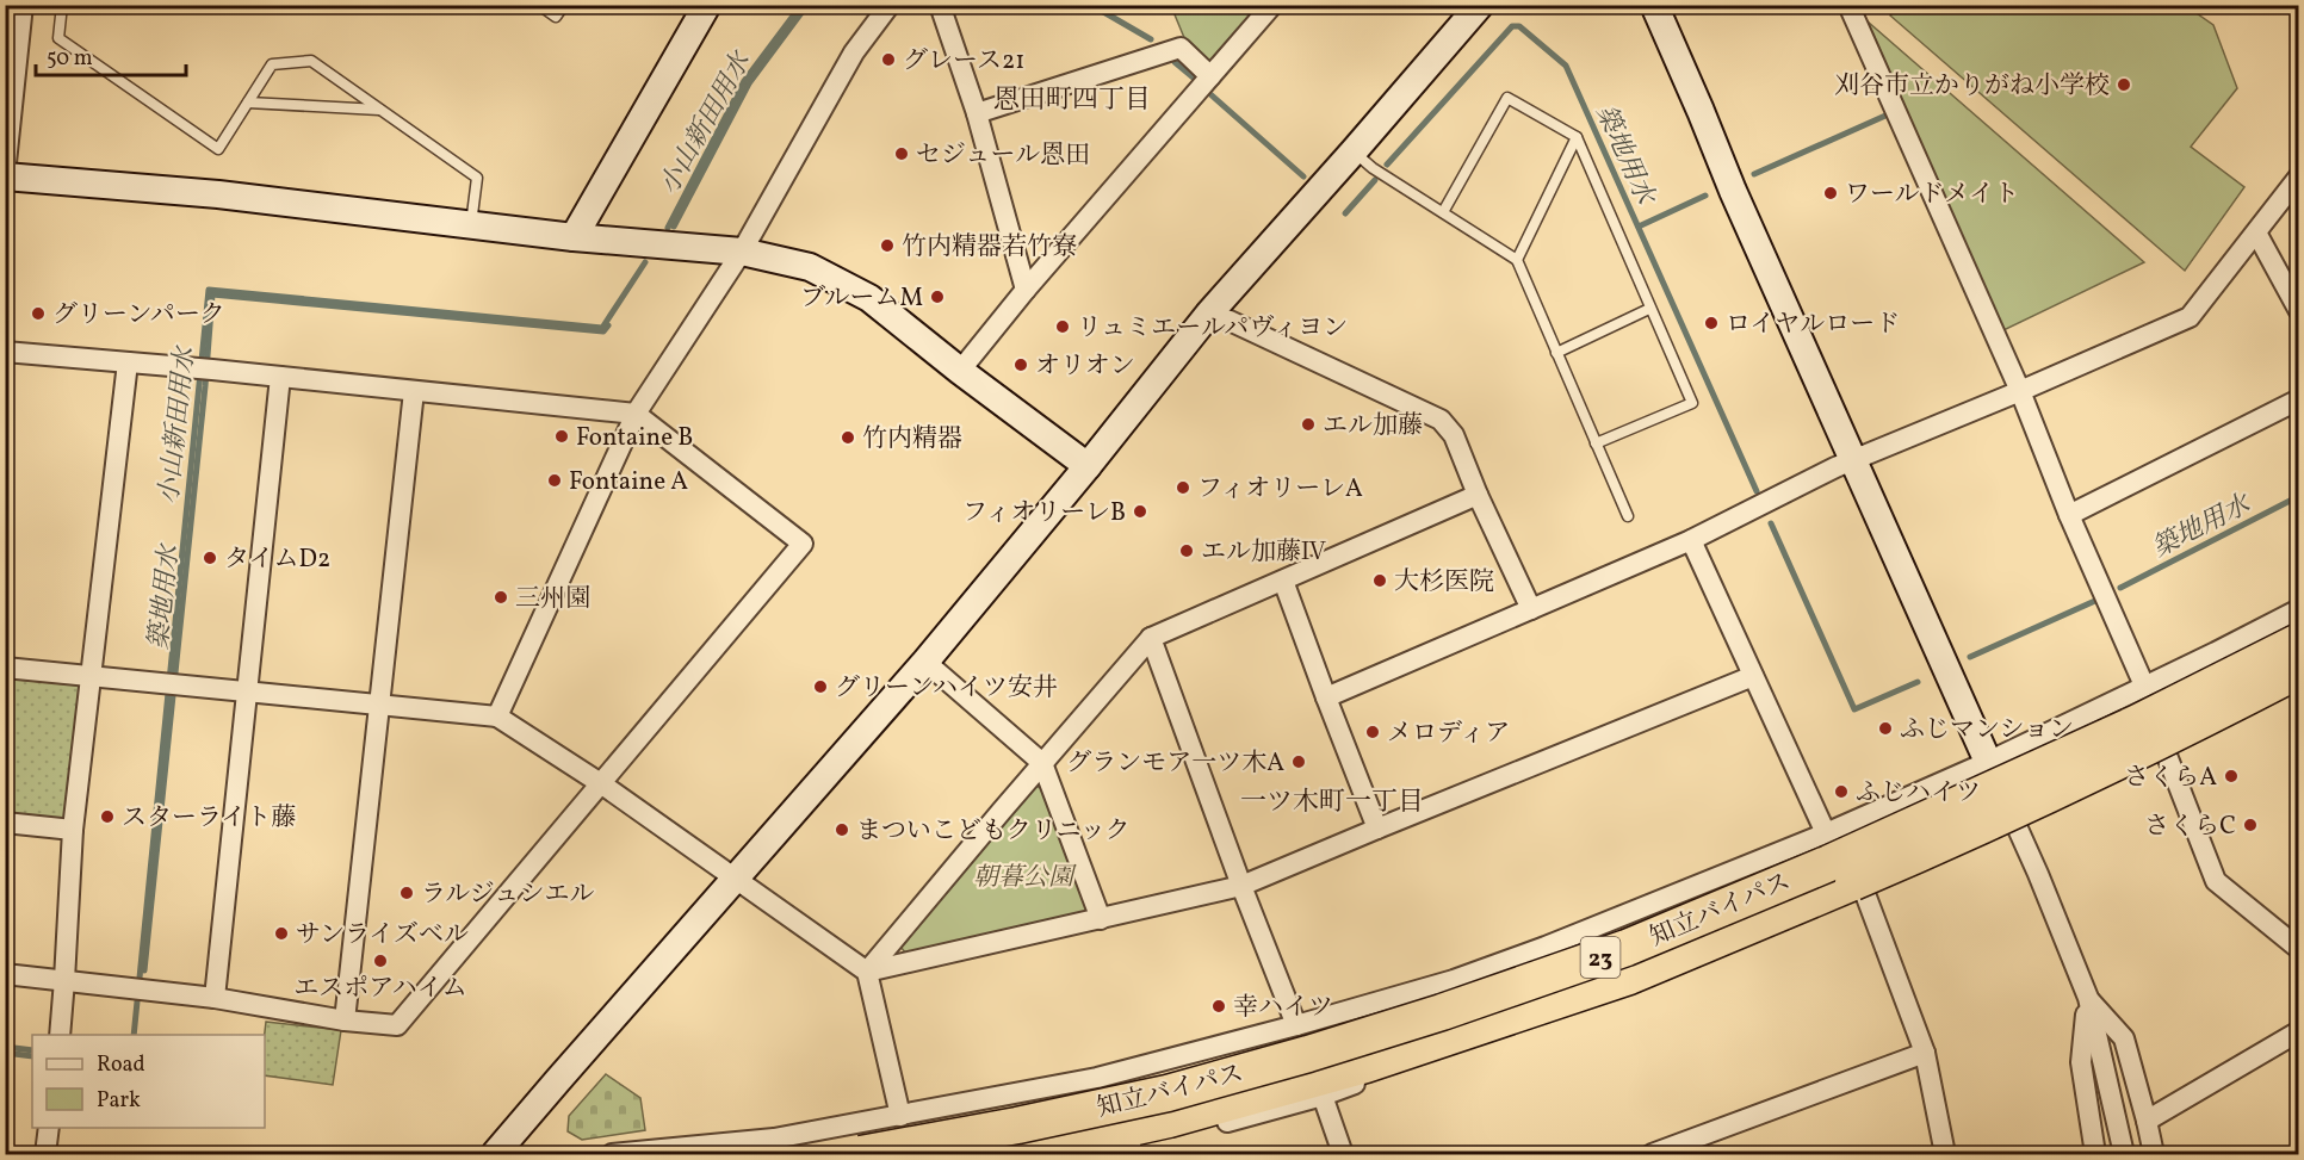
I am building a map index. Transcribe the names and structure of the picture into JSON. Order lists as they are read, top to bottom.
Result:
{
  "streets": {
    "highway": ["知立バイパス", "23"]
  },
  "districts": ["恩田町四丁目", "一ツ木町一丁目"],
  "water": ["小山新田用水", "築地用水"],
  "parks": ["朝暮公園"],
  "places": [
    "グレース21",
    "刈谷市立かりがね小学校",
    "セジュール恩田",
    "ワールドメイト",
    "竹内精器若竹寮",
    "ブルームM",
    "グリーンパーク",
    "ロイヤルロード",
    "リュミエールパヴィヨン",
    "オリオン",
    "エル加藤",
    "Fontaine B",
    "竹内精器",
    "Fontaine A",
    "フィオリーレA",
    "フィオリーレB",
    "エル加藤Ⅳ",
    "タイムD2",
    "大杉医院",
    "三州園",
    "グリーンハイツ安井",
    "ふじマンション",
    "メロディア",
    "グランモア一ツ木A",
    "さくらA",
    "ふじハイツ",
    "スターライト藤",
    "さくらC",
    "まついこどもクリニック",
    "ラルジュシエル",
    "サンライズベル",
    "エスポアハイム",
    "幸ハイツ"
  ],
  "legend": ["Road", "Park"],
  "scale_bar": "50 m"
}
